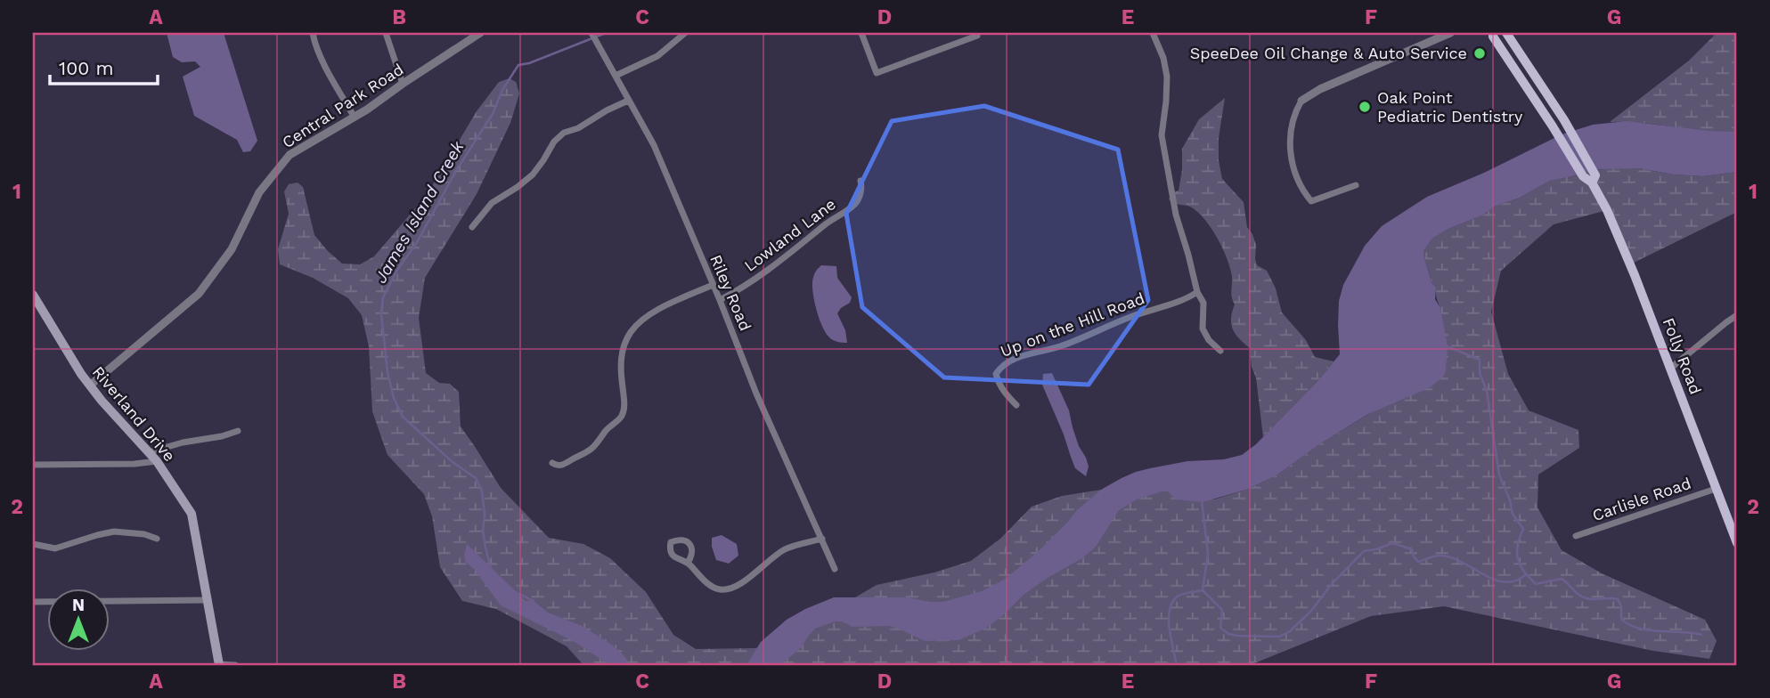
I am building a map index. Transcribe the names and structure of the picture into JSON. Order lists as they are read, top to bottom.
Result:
{
  "streets": {
    "main road": ["Folly Road", "Riverland Drive"],
    "street": [
      "Central Park Road",
      "Lowland Lane",
      "Riley Road",
      "Up on the Hill Road",
      "Carlisle Road"
    ]
  },
  "crossings": [
    ["Central Park Road", "Riverland Drive"],
    ["Lowland Lane", "Riley Road"],
    ["Folly Road", "Carlisle Road"]
  ],
  "water": ["James Island Creek"],
  "places": ["SpeeDee Oil Change & Auto Service", "Oak Point Pediatric Dentistry"],
  "scale_bar": "100 m",
  "north": "top",
  "grid": {
    "columns": [
      "A",
      "B",
      "C",
      "D",
      "E",
      "F",
      "G"
    ],
    "rows": ["1", "2"]
  }
}
